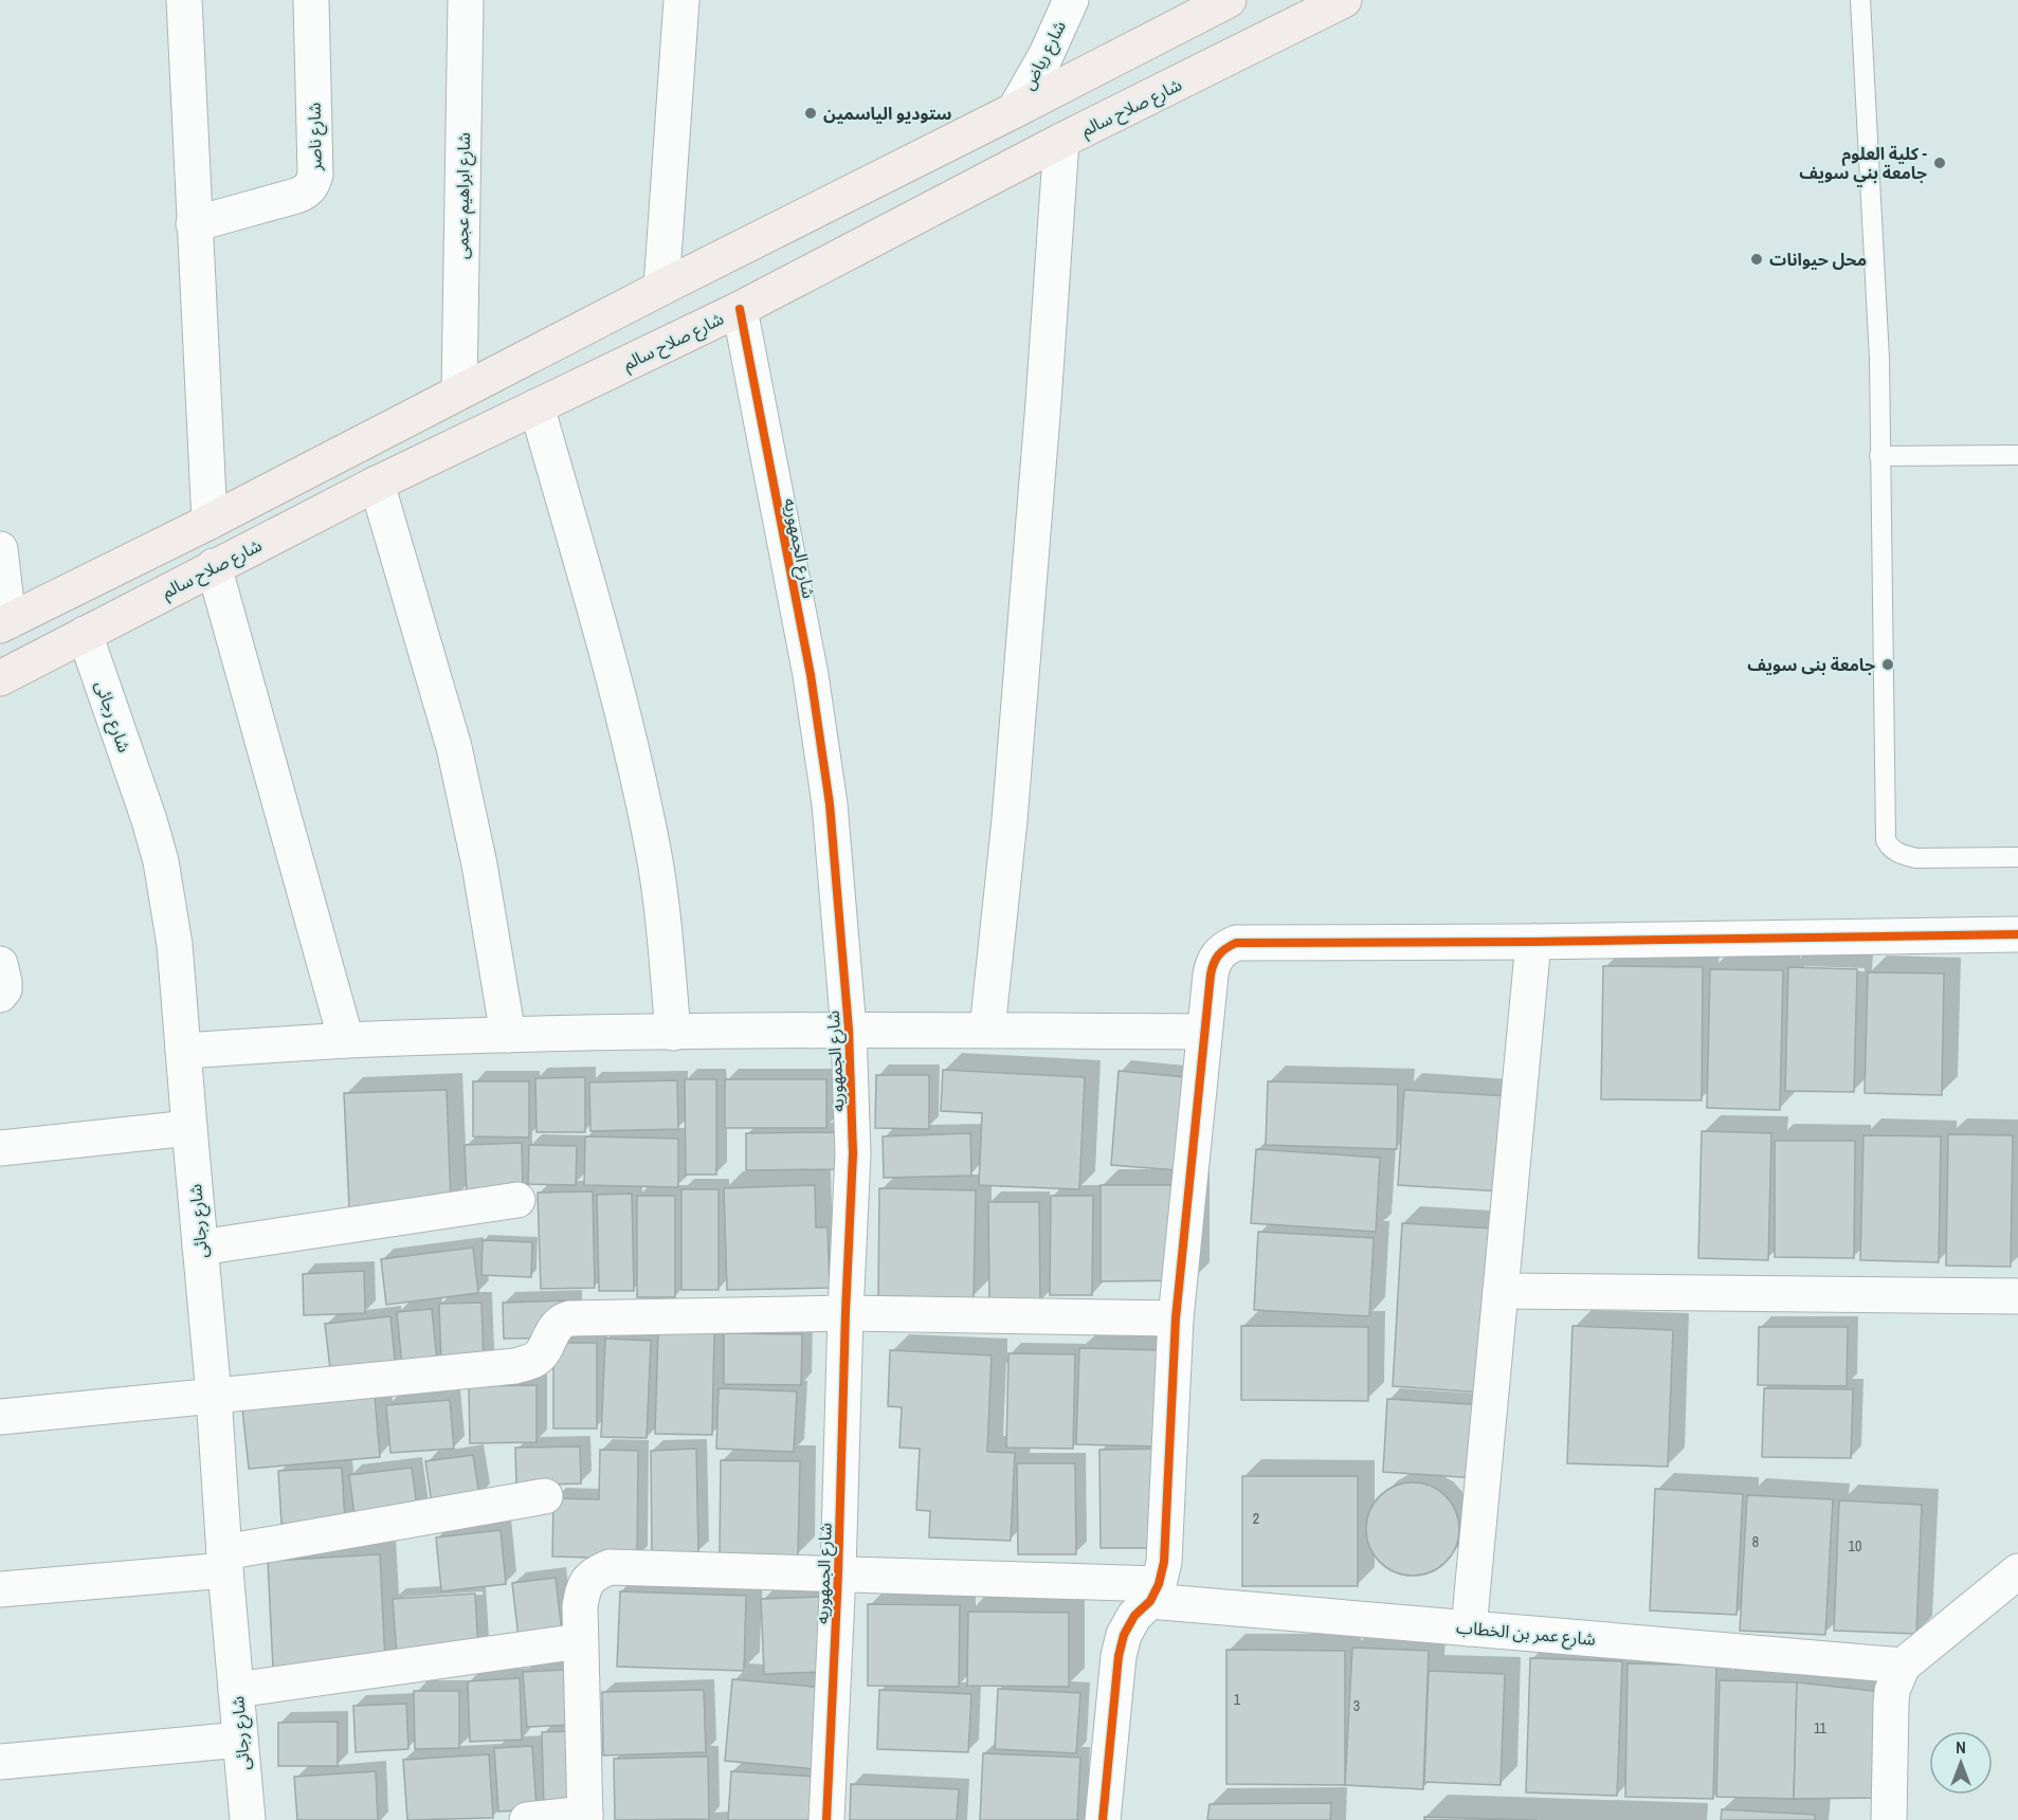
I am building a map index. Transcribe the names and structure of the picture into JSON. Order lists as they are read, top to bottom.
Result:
{
  "streets": {
    "main road": ["شارع صلاح سالم"],
    "street": [
      "شارع رياض",
      "شارع ناصر",
      "شارع ابراهيم عجمى",
      "شارع الجمهوريه",
      "شارع رجائى",
      "شارع عمر بن الخطاب"
    ]
  },
  "crossings": [
    ["شارع صلاح سالم", "شارع الجمهوريه"],
    ["شارع صلاح سالم", "شارع رجائى"],
    ["شارع الجمهوريه", "شارع عمر بن الخطاب"]
  ],
  "places": [
    "ستوديو الياسمين",
    "كلية العلوم - جامعة بني سويف",
    "محل حيوانات",
    "جامعة بنى سويف"
  ],
  "house_numbers": [
    "2",
    "8",
    "10",
    "1",
    "3",
    "11"
  ],
  "north": "top"
}
